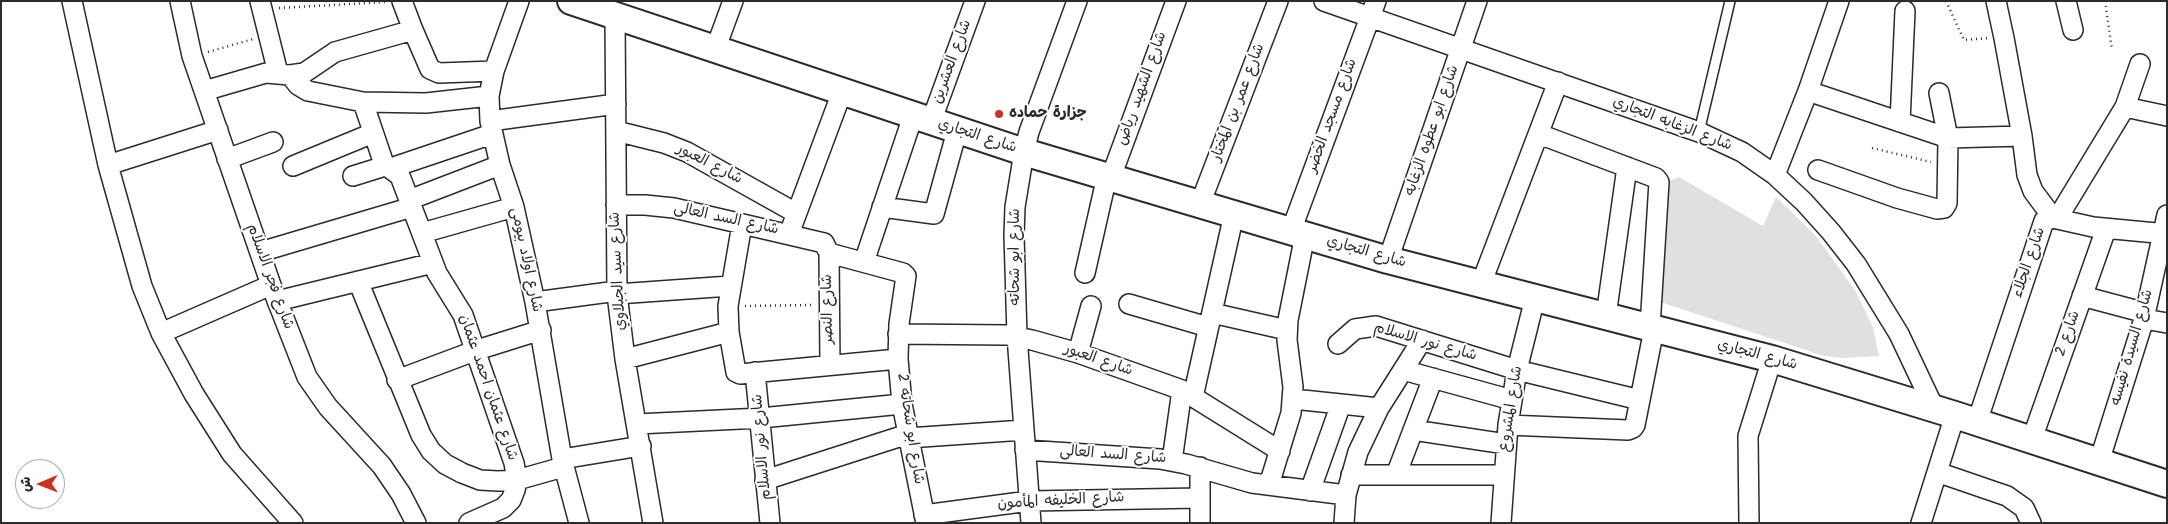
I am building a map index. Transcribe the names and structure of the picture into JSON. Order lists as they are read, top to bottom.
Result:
{
  "streets": {
    "street": [
      "شارع العشرين",
      "شارع الشهيد رياض",
      "شارع عمر بن المختار",
      "شارع مسجد الخضر",
      "شارع الزغابه التجاري",
      "شارع ابو عطوه الزغابه",
      "شارع التجاري",
      "شارع العبور",
      "شارع السد العالى",
      "شارع ابو شحاته",
      "شارع اولاد بيومى",
      "شارع الجلاء",
      "شارع سيد الجبلاوي",
      "شارع فجر الاسلام",
      "شارع النصر",
      "شارع 2",
      "شارع نور الاسلام",
      "شارع السيدة نفيسه",
      "شارع عثمان احمد عثمان",
      "شارع المشروع",
      "شارع ابو شحاته 2",
      "شارع الخليفه المأمون"
    ]
  },
  "crossings": [
    ["شارع العشرين", "شارع التجاري"],
    ["شارع العشرين", "شارع ابو شحاته 2"],
    ["شارع الشهيد رياض", "شارع التجاري"],
    ["شارع عمر بن المختار", "شارع التجاري"],
    ["شارع مسجد الخضر", "شارع الزغابه التجاري"],
    ["شارع مسجد الخضر", "شارع التجاري"],
    ["شارع مسجد الخضر", "شارع العبور"],
    ["شارع الزغابه التجاري", "شارع ابو عطوه الزغابه"],
    ["شارع الزغابه التجاري", "شارع التجاري"],
    ["شارع الزغابه التجاري", "شارع الجلاء"],
    ["شارع ابو عطوه الزغابه", "شارع التجاري"],
    ["شارع التجاري", "شارع ابو شحاته"],
    ["شارع التجاري", "شارع الجلاء"],
    ["شارع التجاري", "شارع سيد الجبلاوي"],
    ["شارع التجاري", "شارع 2"],
    ["شارع التجاري", "شارع السيدة نفيسه"],
    ["شارع التجاري", "شارع المشروع"],
    ["شارع العبور", "شارع ابو شحاته"],
    ["شارع العبور", "شارع سيد الجبلاوي"],
    ["شارع العبور", "شارع ابو شحاته 2"],
    ["شارع السد العالى", "شارع ابو شحاته"],
    ["شارع السد العالى", "شارع سيد الجبلاوي"],
    ["شارع السد العالى", "شارع النصر"],
    ["شارع ابو شحاته", "شارع الخليفه المأمون"],
    ["شارع الجلاء", "شارع 2"],
    ["شارع الجلاء", "شارع السيدة نفيسه"],
    ["شارع نور الاسلام", "شارع المشروع"],
    ["شارع ابو شحاته 2", "شارع الخليفه المأمون"]
  ],
  "places": ["جزارة حماده"],
  "north": "left"
}
